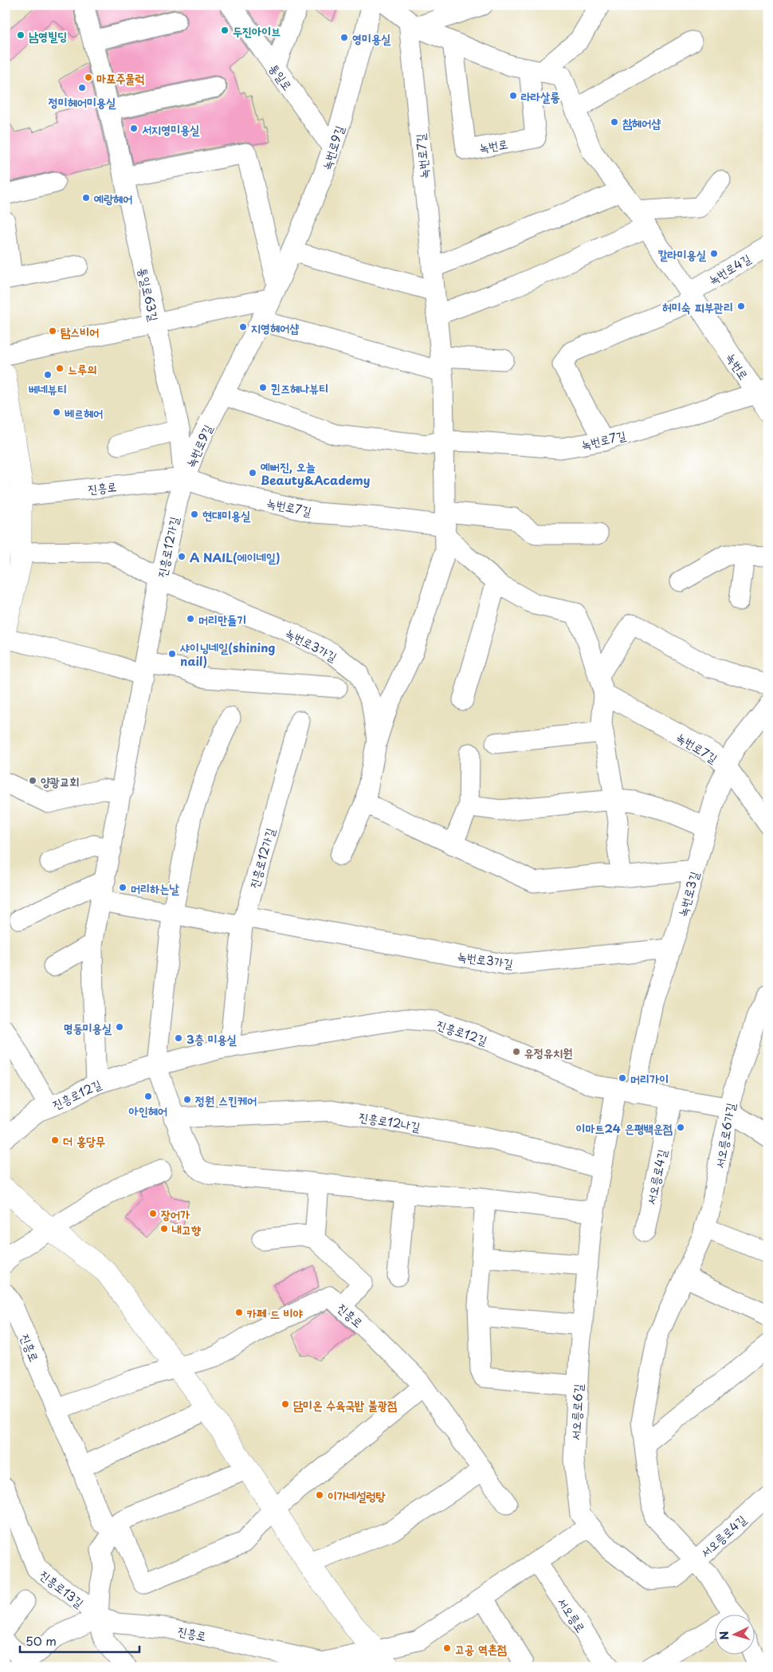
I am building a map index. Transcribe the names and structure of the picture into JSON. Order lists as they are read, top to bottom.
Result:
{
  "streets": {
    "street": [
      "통일로",
      "녹번로",
      "녹번로9길",
      "녹번로7길",
      "녹번로4길",
      "통일로63길",
      "진흥로",
      "진흥로12가길",
      "녹번로3가길",
      "녹번로3길",
      "진흥로12길",
      "진흥로12나길",
      "서오릉로6가길",
      "서오릉로4길",
      "서오릉로6길",
      "진흥로13길",
      "서오릉로"
    ]
  },
  "crossings": [
    ["통일로", "녹번로9길"],
    ["녹번로", "녹번로7길"],
    ["녹번로", "녹번로4길"],
    ["녹번로9길", "녹번로7길"],
    ["녹번로9길", "통일로63길"],
    ["녹번로9길", "진흥로"],
    ["녹번로9길", "진흥로12가길"],
    ["녹번로7길", "통일로63길"],
    ["녹번로7길", "진흥로"],
    ["녹번로7길", "진흥로12가길"],
    ["녹번로7길", "녹번로3가길"],
    ["녹번로7길", "녹번로3길"],
    ["통일로63길", "진흥로"],
    ["통일로63길", "진흥로12가길"],
    ["진흥로", "진흥로12가길"],
    ["진흥로", "서오릉로6길"],
    ["진흥로", "진흥로13길"],
    ["진흥로", "서오릉로"],
    ["진흥로12가길", "녹번로3가길"],
    ["진흥로12가길", "진흥로12길"],
    ["녹번로3가길", "녹번로3길"],
    ["진흥로12길", "서오릉로6길"],
    ["진흥로12나길", "서오릉로6길"],
    ["서오릉로6가길", "서오릉로4길"],
    ["서오릉로6가길", "서오릉로6길"],
    ["서오릉로4길", "서오릉로6길"]
  ],
  "places": [
    "두진아이브",
    "남영빌딩",
    "영미용실",
    "마포주물럭",
    "정미헤어미용실",
    "라라살롱",
    "참헤어샵",
    "서지영미용실",
    "예랑헤어",
    "칼라미용실",
    "허미숙 피부관리",
    "지영헤어샵",
    "탐스비어",
    "느루의",
    "베네뷰티",
    "퀸즈헤나뷰티",
    "베르헤어",
    "예뻐진, 오늘 Beauty&Academy",
    "현대미용실",
    "A NAIL(에이네일)",
    "머리만들기",
    "샤이닝네일(shining nail)",
    "양광교회",
    "머리하는날",
    "명동미용실",
    "3층 미용실",
    "유정유치원",
    "머리가이",
    "아인헤어",
    "정원 스킨케어",
    "이마트24 은평백운점",
    "더 홍당무",
    "장어가",
    "내고향",
    "카페 드 비야",
    "담미온 수육국밥 불광점",
    "이가네설렁탕",
    "고공 역촌점"
  ],
  "scale_bar": "50 m",
  "north": "left"
}
